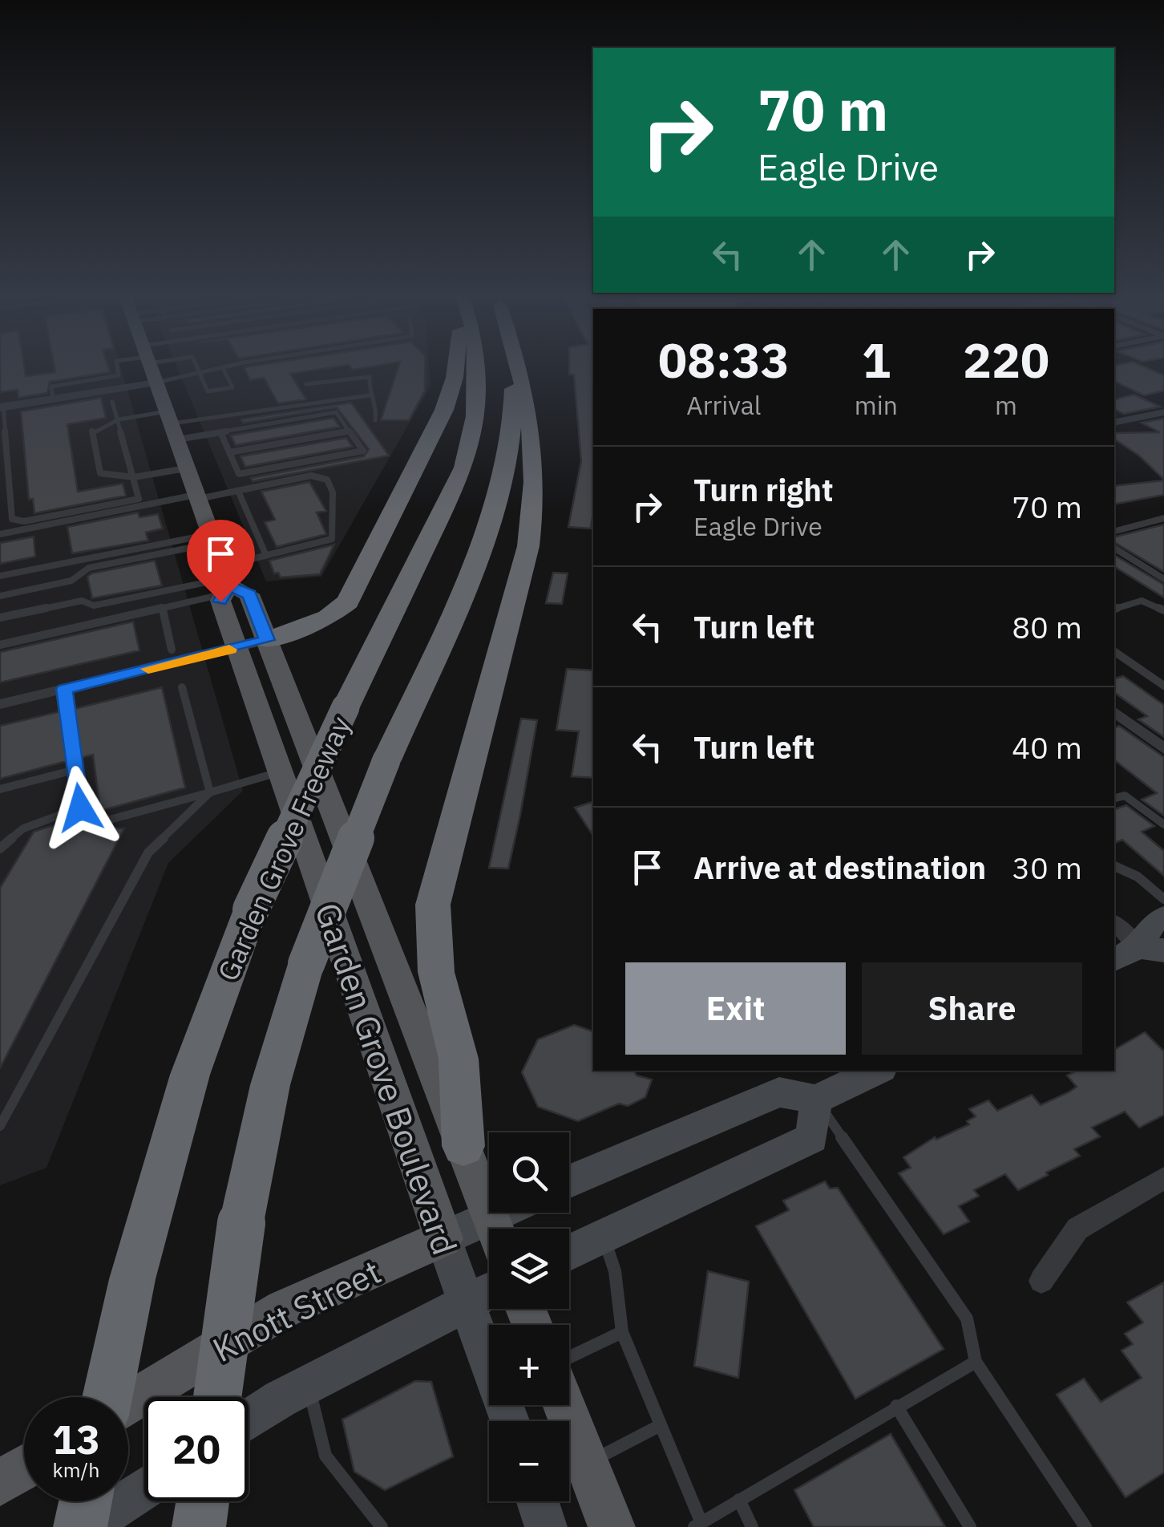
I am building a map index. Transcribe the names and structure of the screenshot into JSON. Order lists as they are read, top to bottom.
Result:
{
  "streets": {
    "highway": ["Garden Grove Freeway"],
    "main road": ["Garden Grove Boulevard", "Knott Street"]
  },
  "crossings": [
    ["Garden Grove Boulevard", "Knott Street"]
  ],
  "page": {
    "turn": ["70 m", "Eagle Drive"],
    "eta": [
      "08:33",
      "Arrival",
      "1",
      "min",
      "220",
      "m"
    ],
    "list": [
      {
        "name": "Turn right",
        "note": "Eagle Drive",
        "value": "70 m"
      },
      {
        "name": "Turn left",
        "value": "80 m"
      },
      {
        "name": "Turn left",
        "value": "40 m"
      },
      {
        "name": "Arrive at destination",
        "value": "30 m"
      }
    ],
    "buttons": ["Exit", "Share"],
    "map_buttons": ["+", "−"],
    "speed": "13 km/h",
    "limit": "20"
  }
}
